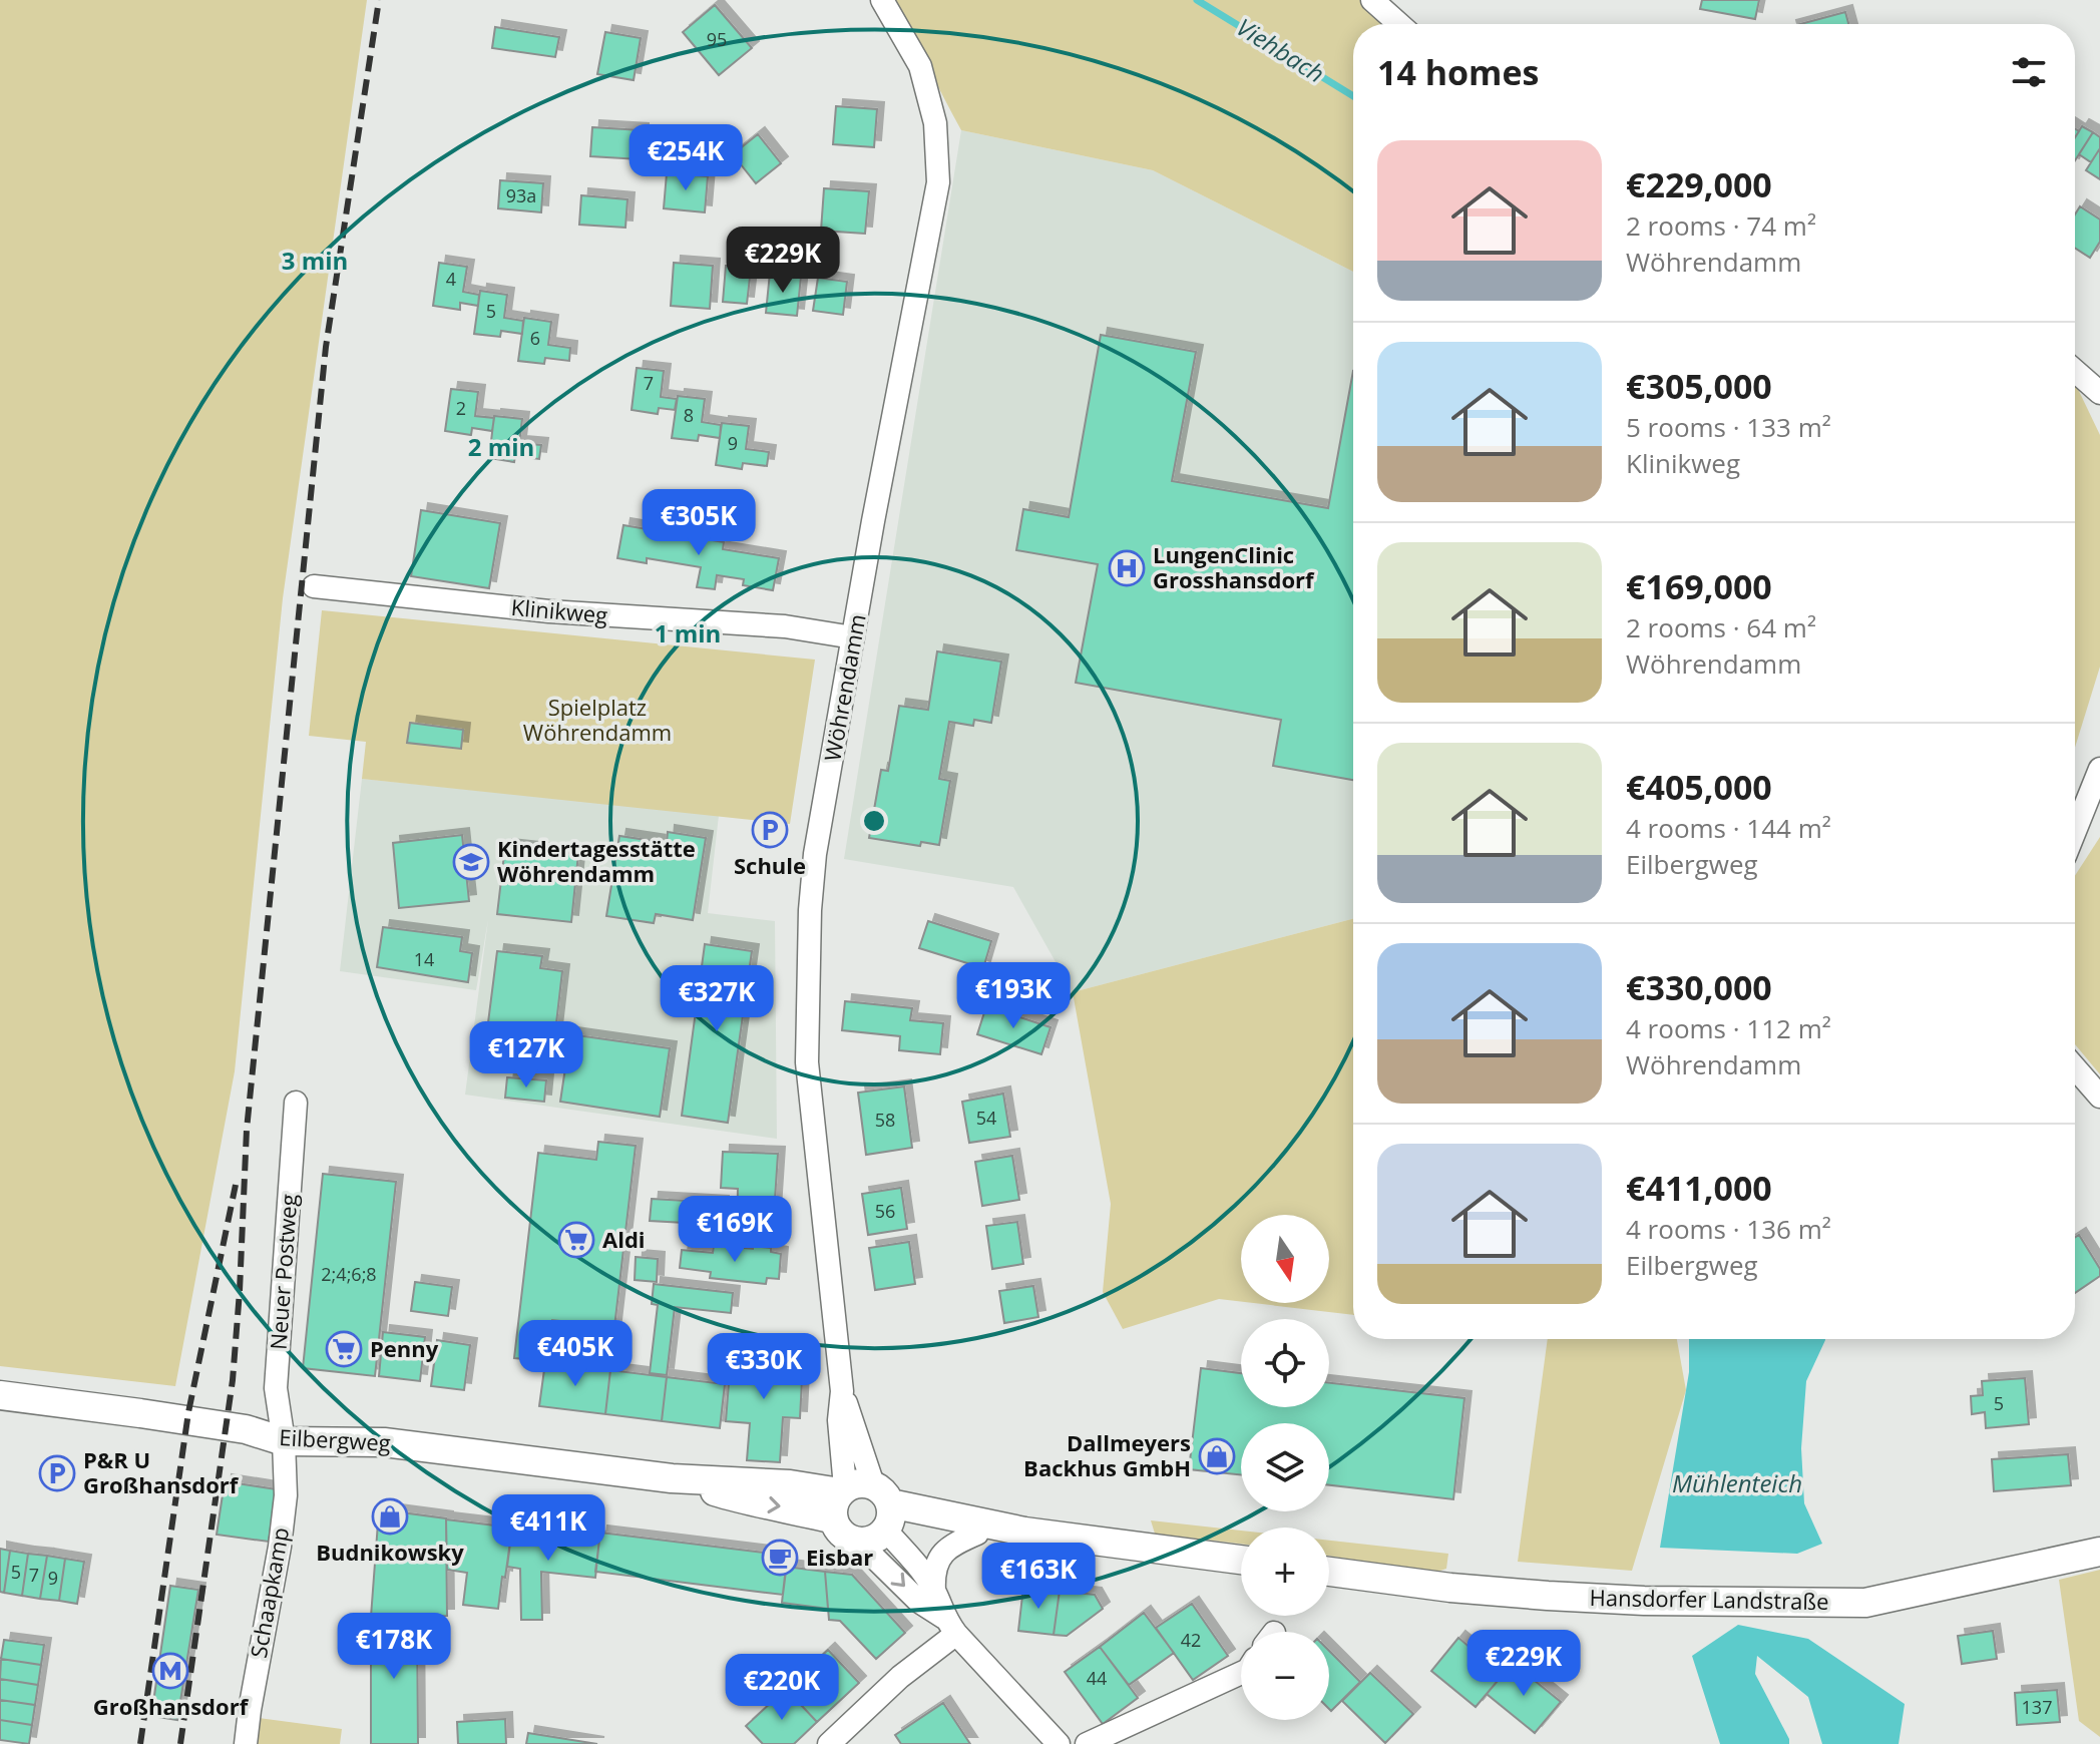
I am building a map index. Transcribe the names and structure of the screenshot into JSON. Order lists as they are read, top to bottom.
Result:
{
  "streets": {
    "main road": ["Wöhrendamm", "Eilbergweg", "Hansdorfer Landstraße"],
    "street": ["Klinikweg", "Neuer Postweg", "Schaapkamp"]
  },
  "crossings": [
    ["Klinikweg", "Wöhrendamm"],
    ["Wöhrendamm", "Eilbergweg"],
    ["Neuer Postweg", "Eilbergweg"],
    ["Neuer Postweg", "Schaapkamp"],
    ["Eilbergweg", "Schaapkamp"]
  ],
  "water": ["Viehbach", "Mühlenteich"],
  "parks": ["Spielplatz Wöhrendamm"],
  "places": {
    "hospital": ["LungenClinic Grosshansdorf"],
    "parking": ["Schule", "P&R U Großhansdorf"],
    "school or university": ["Kindertagesstätte Wöhrendamm"],
    "supermarket": ["Aldi", "Penny"],
    "shop": ["Dallmeyers Backhus GmbH", "Budnikowsky"],
    "cafe": ["Eisbar"],
    "metro station": ["Großhansdorf"]
  },
  "house_numbers": [
    "95",
    "93a",
    "4",
    "5",
    "6",
    "7",
    "2",
    "8",
    "9",
    "14",
    "54",
    "58",
    "56",
    "2;4;6;8",
    "5",
    "5",
    "7",
    "9",
    "42",
    "44",
    "137"
  ],
  "north": "bottom",
  "page": {
    "heading": "14 homes",
    "list": [
      {
        "name": "€229,000",
        "note": "2 rooms · 74 m² · Wöhrendamm"
      },
      {
        "name": "€305,000",
        "note": "5 rooms · 133 m² · Klinikweg"
      },
      {
        "name": "€169,000",
        "note": "2 rooms · 64 m² · Wöhrendamm"
      },
      {
        "name": "€405,000",
        "note": "4 rooms · 144 m² · Eilbergweg"
      },
      {
        "name": "€330,000",
        "note": "4 rooms · 112 m² · Wöhrendamm"
      },
      {
        "name": "€411,000",
        "note": "4 rooms · 136 m² · Eilbergweg"
      }
    ],
    "price": [
      "€254K",
      "€229K",
      "€305K",
      "€193K",
      "€327K",
      "€127K",
      "€169K",
      "€405K",
      "€330K",
      "€411K",
      "€163K",
      "€178K",
      "€229K",
      "€220K"
    ],
    "map_buttons": ["+", "−"]
  },
  "rings": ["3 min", "2 min", "1 min"]
}
